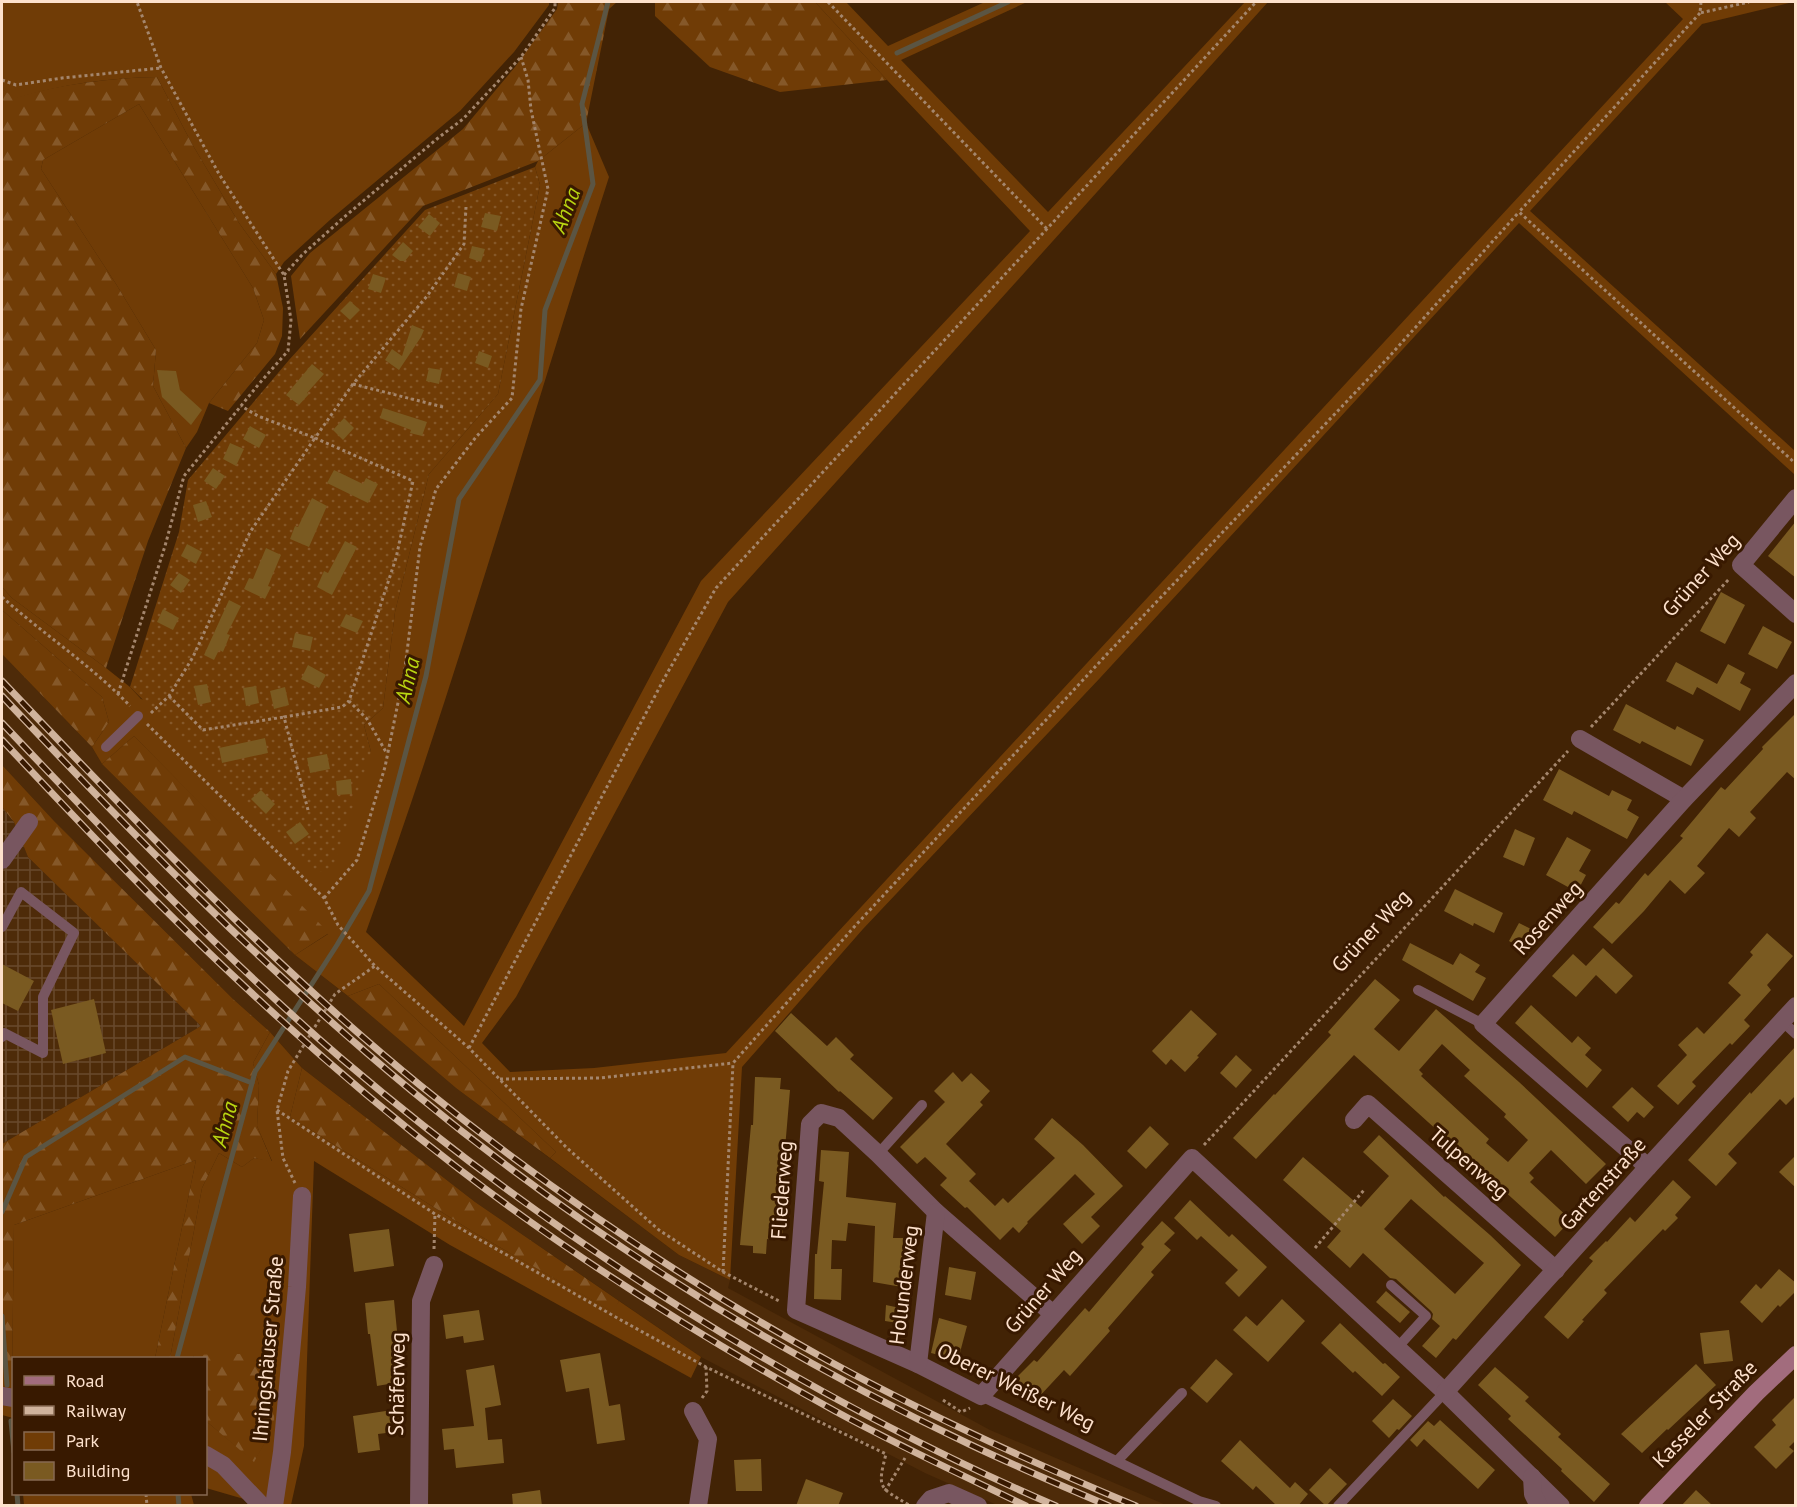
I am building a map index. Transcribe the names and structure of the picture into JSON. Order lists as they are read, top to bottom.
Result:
{
  "streets": {
    "main road": ["Kasseler Straße"],
    "street": [
      "Grüner Weg",
      "Rosenweg",
      "Tulpenweg",
      "Gartenstraße",
      "Fliederweg",
      "Holunderweg",
      "Ihringshäuser Straße",
      "Schäferweg",
      "Oberer Weißer Weg"
    ]
  },
  "crossings": [
    ["Grüner Weg", "Fliederweg"],
    ["Grüner Weg", "Oberer Weißer Weg"],
    ["Tulpenweg", "Gartenstraße"],
    ["Fliederweg", "Holunderweg"],
    ["Fliederweg", "Oberer Weißer Weg"],
    ["Holunderweg", "Oberer Weißer Weg"]
  ],
  "water": ["Ahna"],
  "legend": [
    "Road",
    "Railway",
    "Park",
    "Building"
  ]
}
